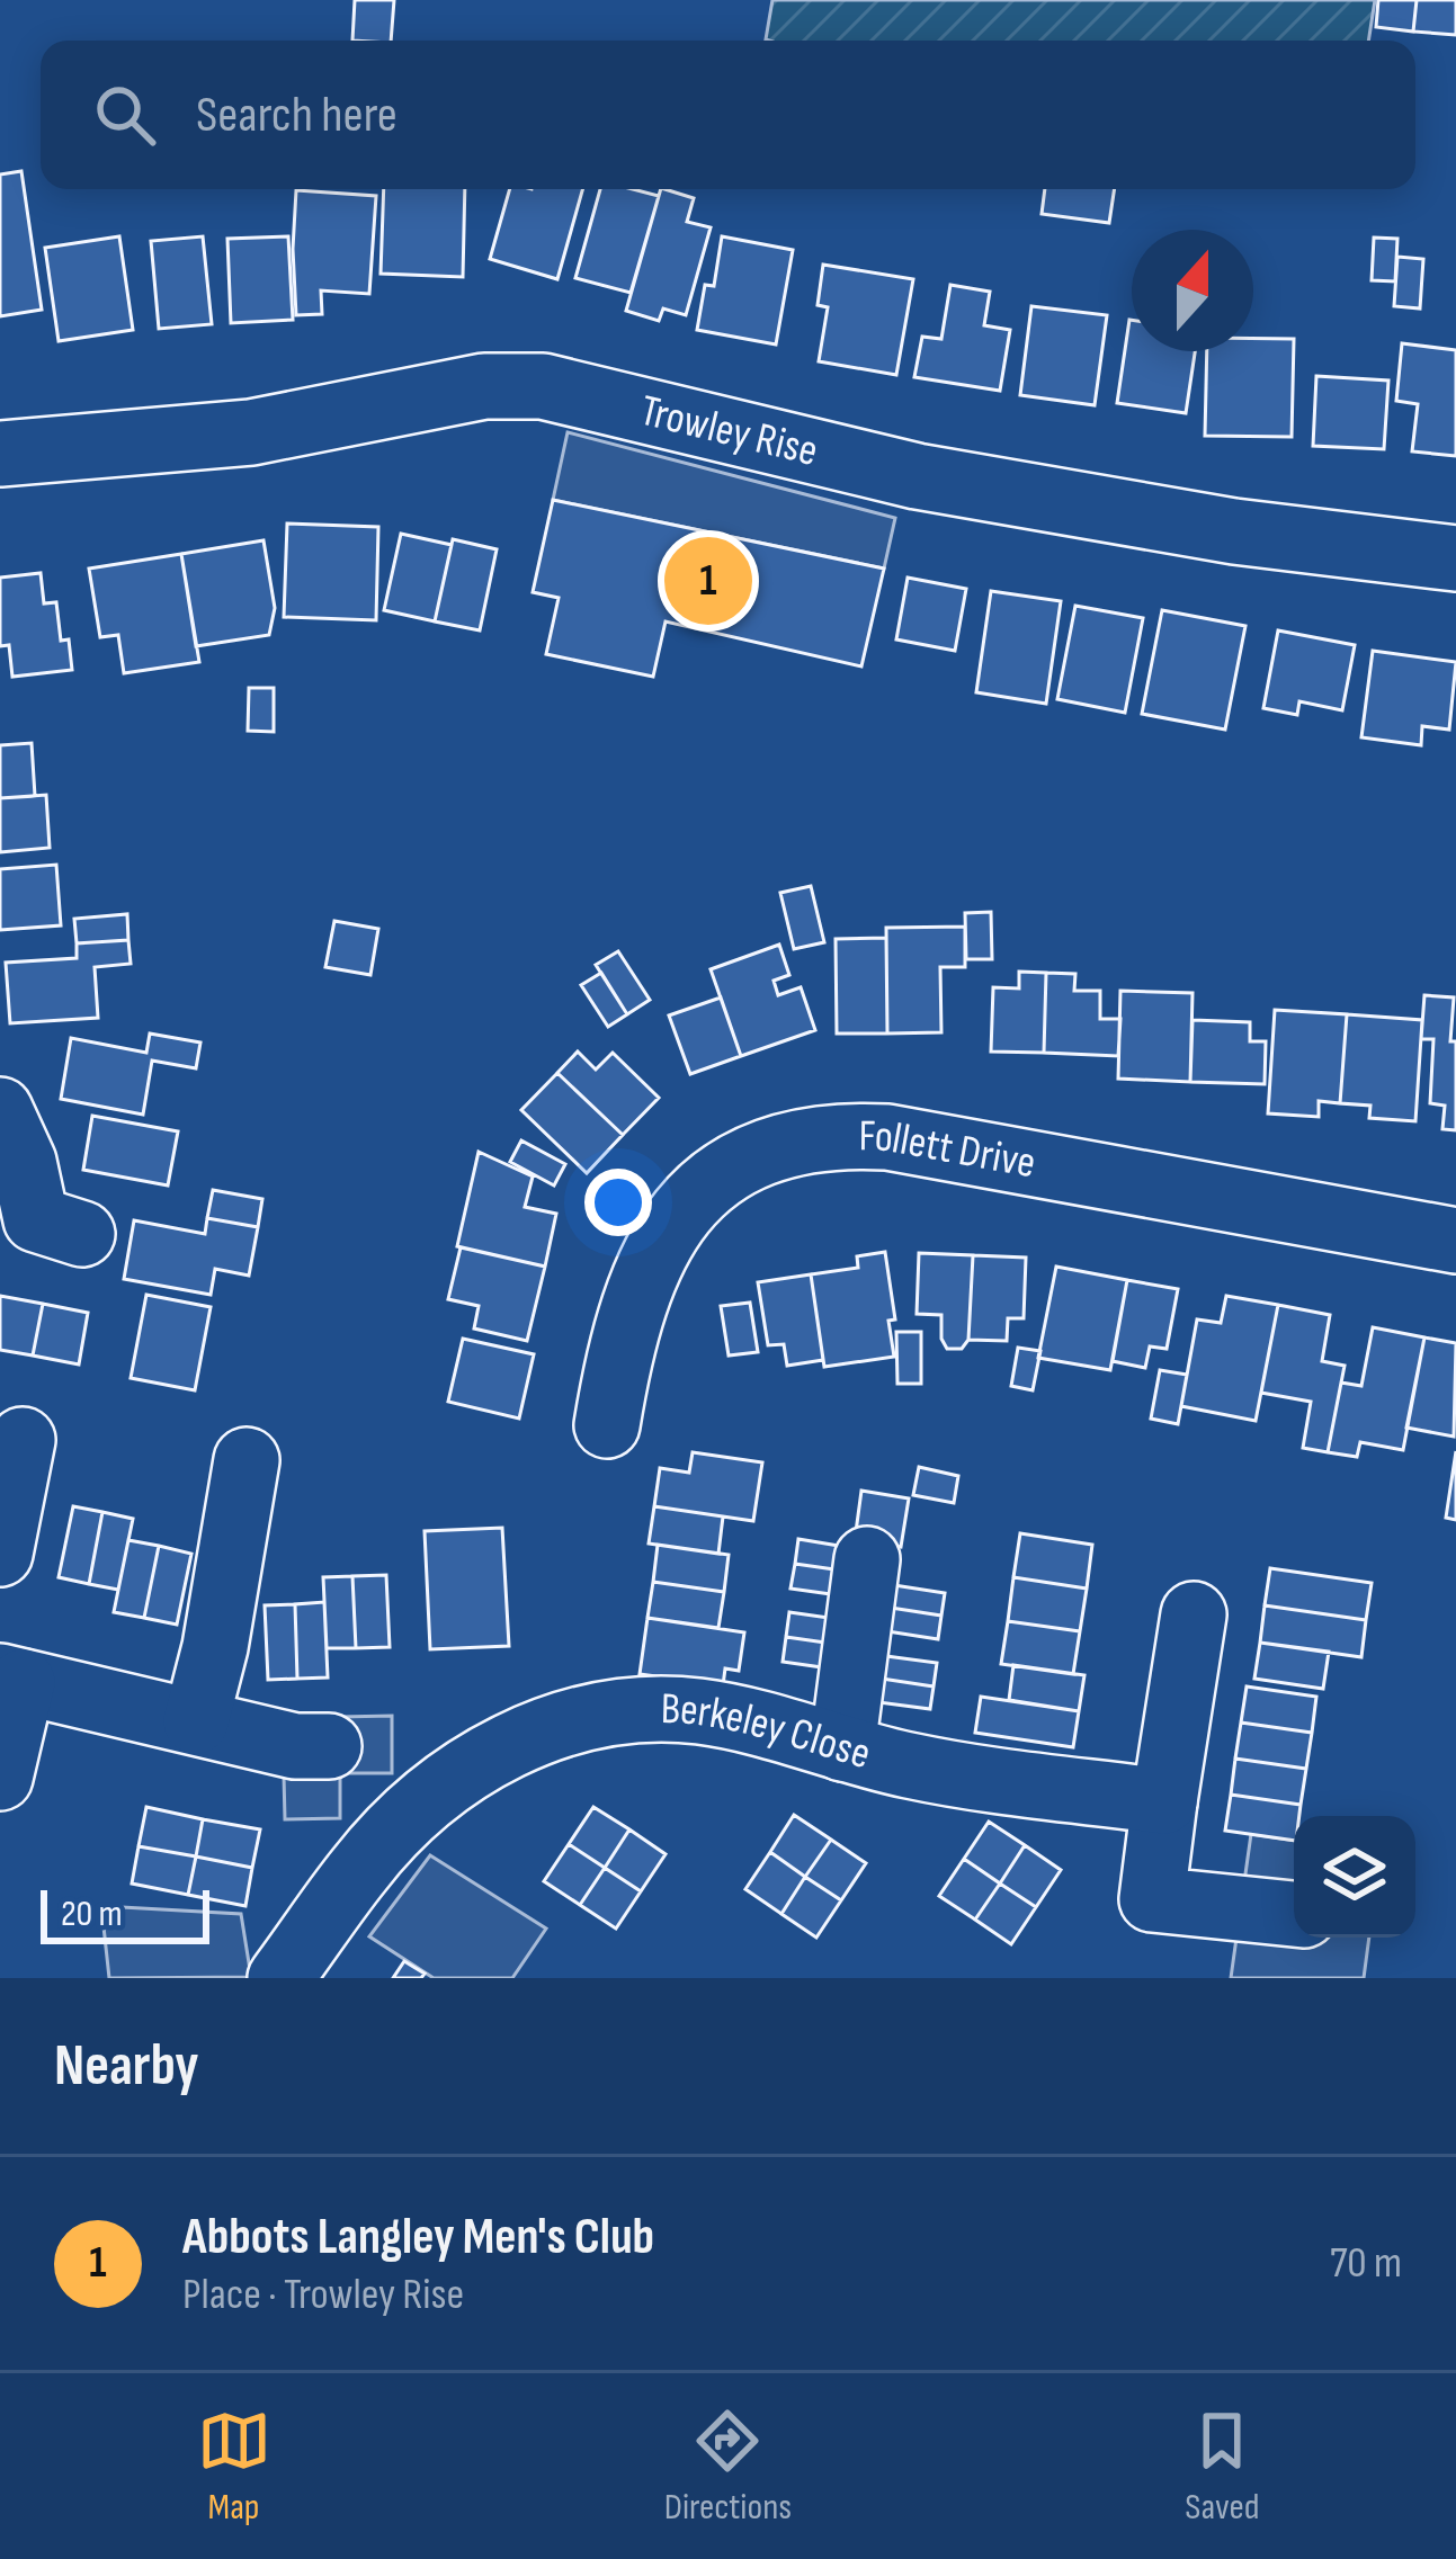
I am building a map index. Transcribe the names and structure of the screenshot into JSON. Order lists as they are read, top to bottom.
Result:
{
  "streets": {
    "street": ["Trowley Rise", "Follett Drive", "Berkeley Close"]
  },
  "scale_bar": "20 m",
  "north": "top",
  "page": {
    "search": "Search here",
    "pins": "1",
    "scale": "20 m",
    "heading": "Nearby",
    "list": [
      {
        "mark": "1",
        "name": "Abbots Langley Men's Club",
        "note": "Place · Trowley Rise",
        "value": "70 m"
      }
    ],
    "nav": ["Map", "Directions", "Saved"]
  }
}
